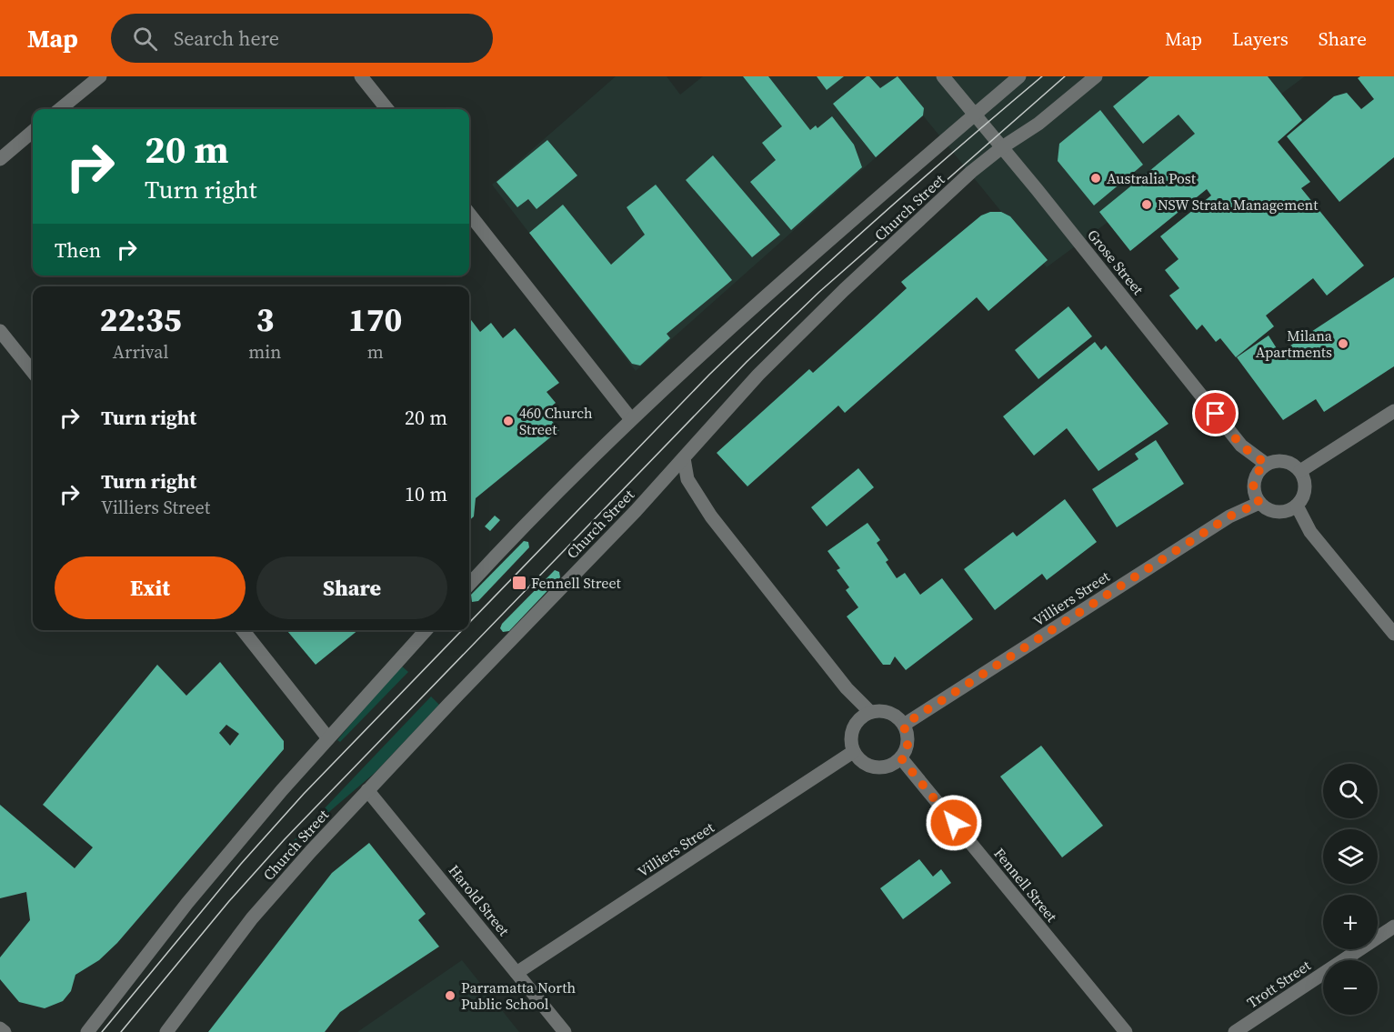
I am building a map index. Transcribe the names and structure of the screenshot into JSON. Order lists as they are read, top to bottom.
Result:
{
  "streets": {
    "street": [
      "Church Street",
      "Grose Street",
      "Villiers Street",
      "Fennell Street",
      "Harold Street",
      "Trott Street"
    ]
  },
  "crossings": [
    ["Church Street", "Grose Street"],
    ["Church Street", "Harold Street"],
    ["Grose Street", "Villiers Street"],
    ["Villiers Street", "Fennell Street"],
    ["Villiers Street", "Harold Street"]
  ],
  "places": {
    "other": [
      "Australia Post",
      "NSW Strata Management",
      "Milana Apartments",
      "460 Church Street",
      "Parramatta North Public School"
    ],
    "transit": ["Fennell Street"]
  },
  "page": {
    "header": "Map",
    "search": "Search here",
    "nav": ["Map", "Layers", "Share"],
    "turn": ["20 m", "Turn right"],
    "then": "Then",
    "eta": [
      "22:35",
      "Arrival",
      "3",
      "min",
      "170",
      "m"
    ],
    "list": [
      {
        "name": "Turn right",
        "value": "20 m"
      },
      {
        "name": "Turn right",
        "note": "Villiers Street",
        "value": "10 m"
      }
    ],
    "buttons": ["Exit", "Share"],
    "map_buttons": ["+", "−"]
  }
}
